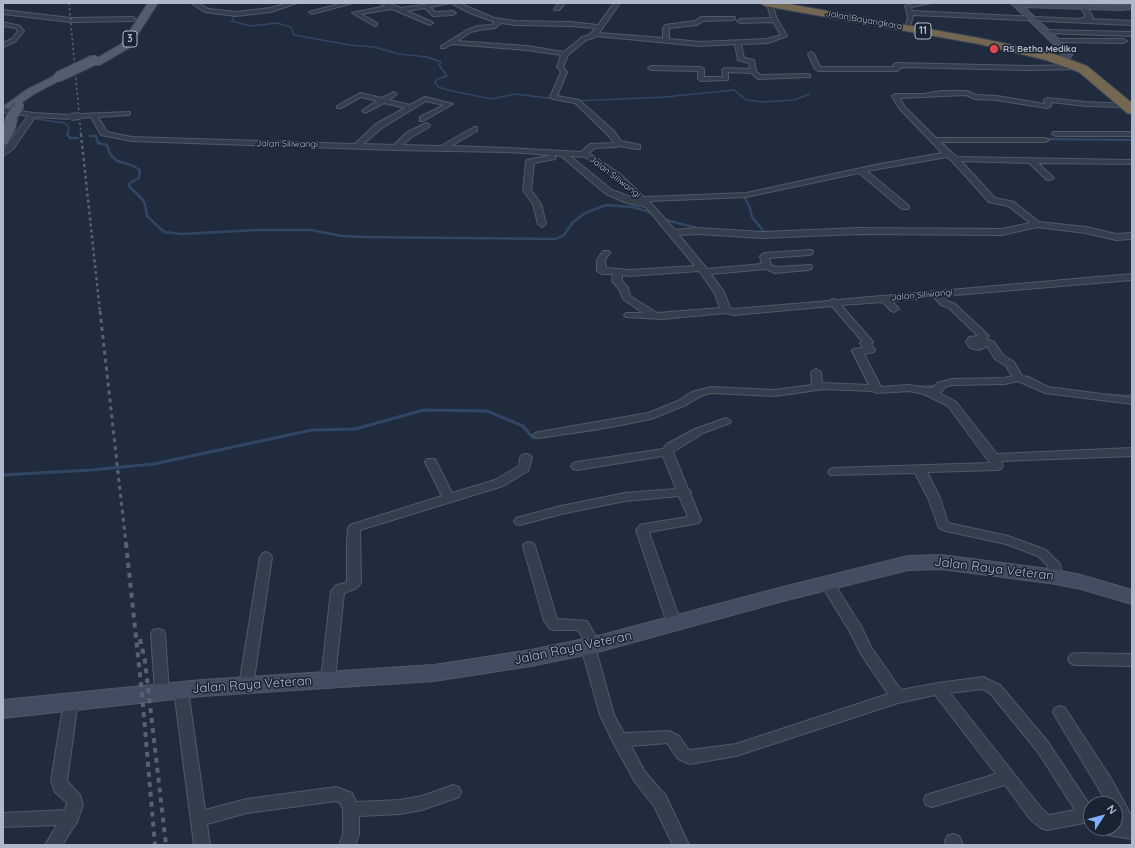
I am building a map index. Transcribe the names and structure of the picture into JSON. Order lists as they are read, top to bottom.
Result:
{
  "streets": {
    "highway": ["Jalan Bayangkara", "11"],
    "main road": ["3"],
    "street": ["Jalan Siliwangi", "Jalan Raya Veteran"]
  },
  "crossings": [
    ["Jalan Bayangkara", "11"]
  ],
  "places": ["RS Betha Medika"],
  "north": "top right"
}
